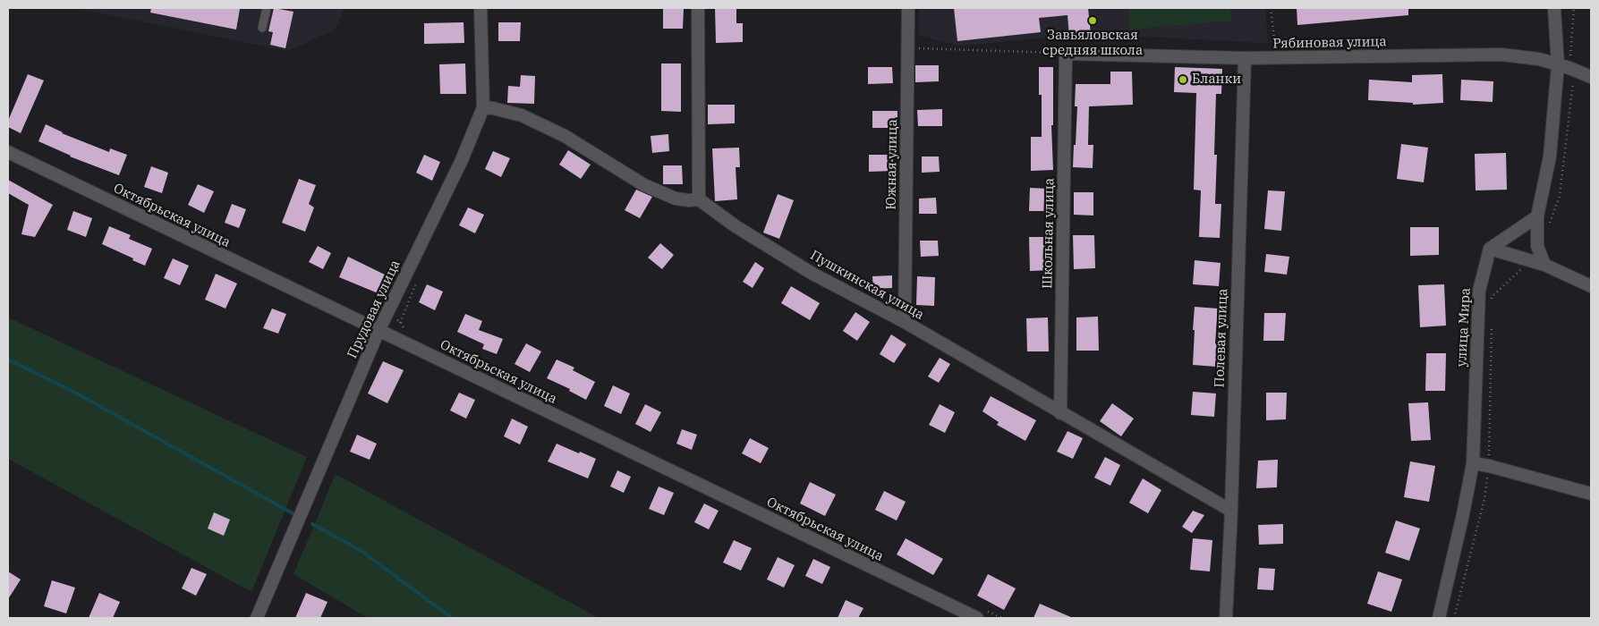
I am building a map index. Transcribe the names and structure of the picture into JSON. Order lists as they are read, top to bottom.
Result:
{
  "streets": {
    "street": [
      "Рябиновая улица",
      "Южная улица",
      "Октябрьская улица",
      "Школьная улица",
      "Пушкинская улица",
      "Прудовая улица",
      "улица Мира",
      "Полевая улица"
    ]
  },
  "crossings": [
    ["Рябиновая улица", "Школьная улица"],
    ["Рябиновая улица", "Полевая улица"],
    ["Южная улица", "Пушкинская улица"],
    ["Октябрьская улица", "Прудовая улица"],
    ["Школьная улица", "Пушкинская улица"],
    ["Пушкинская улица", "Полевая улица"]
  ],
  "places": ["Завьяловская средняя школа", "Бланки"]
}
